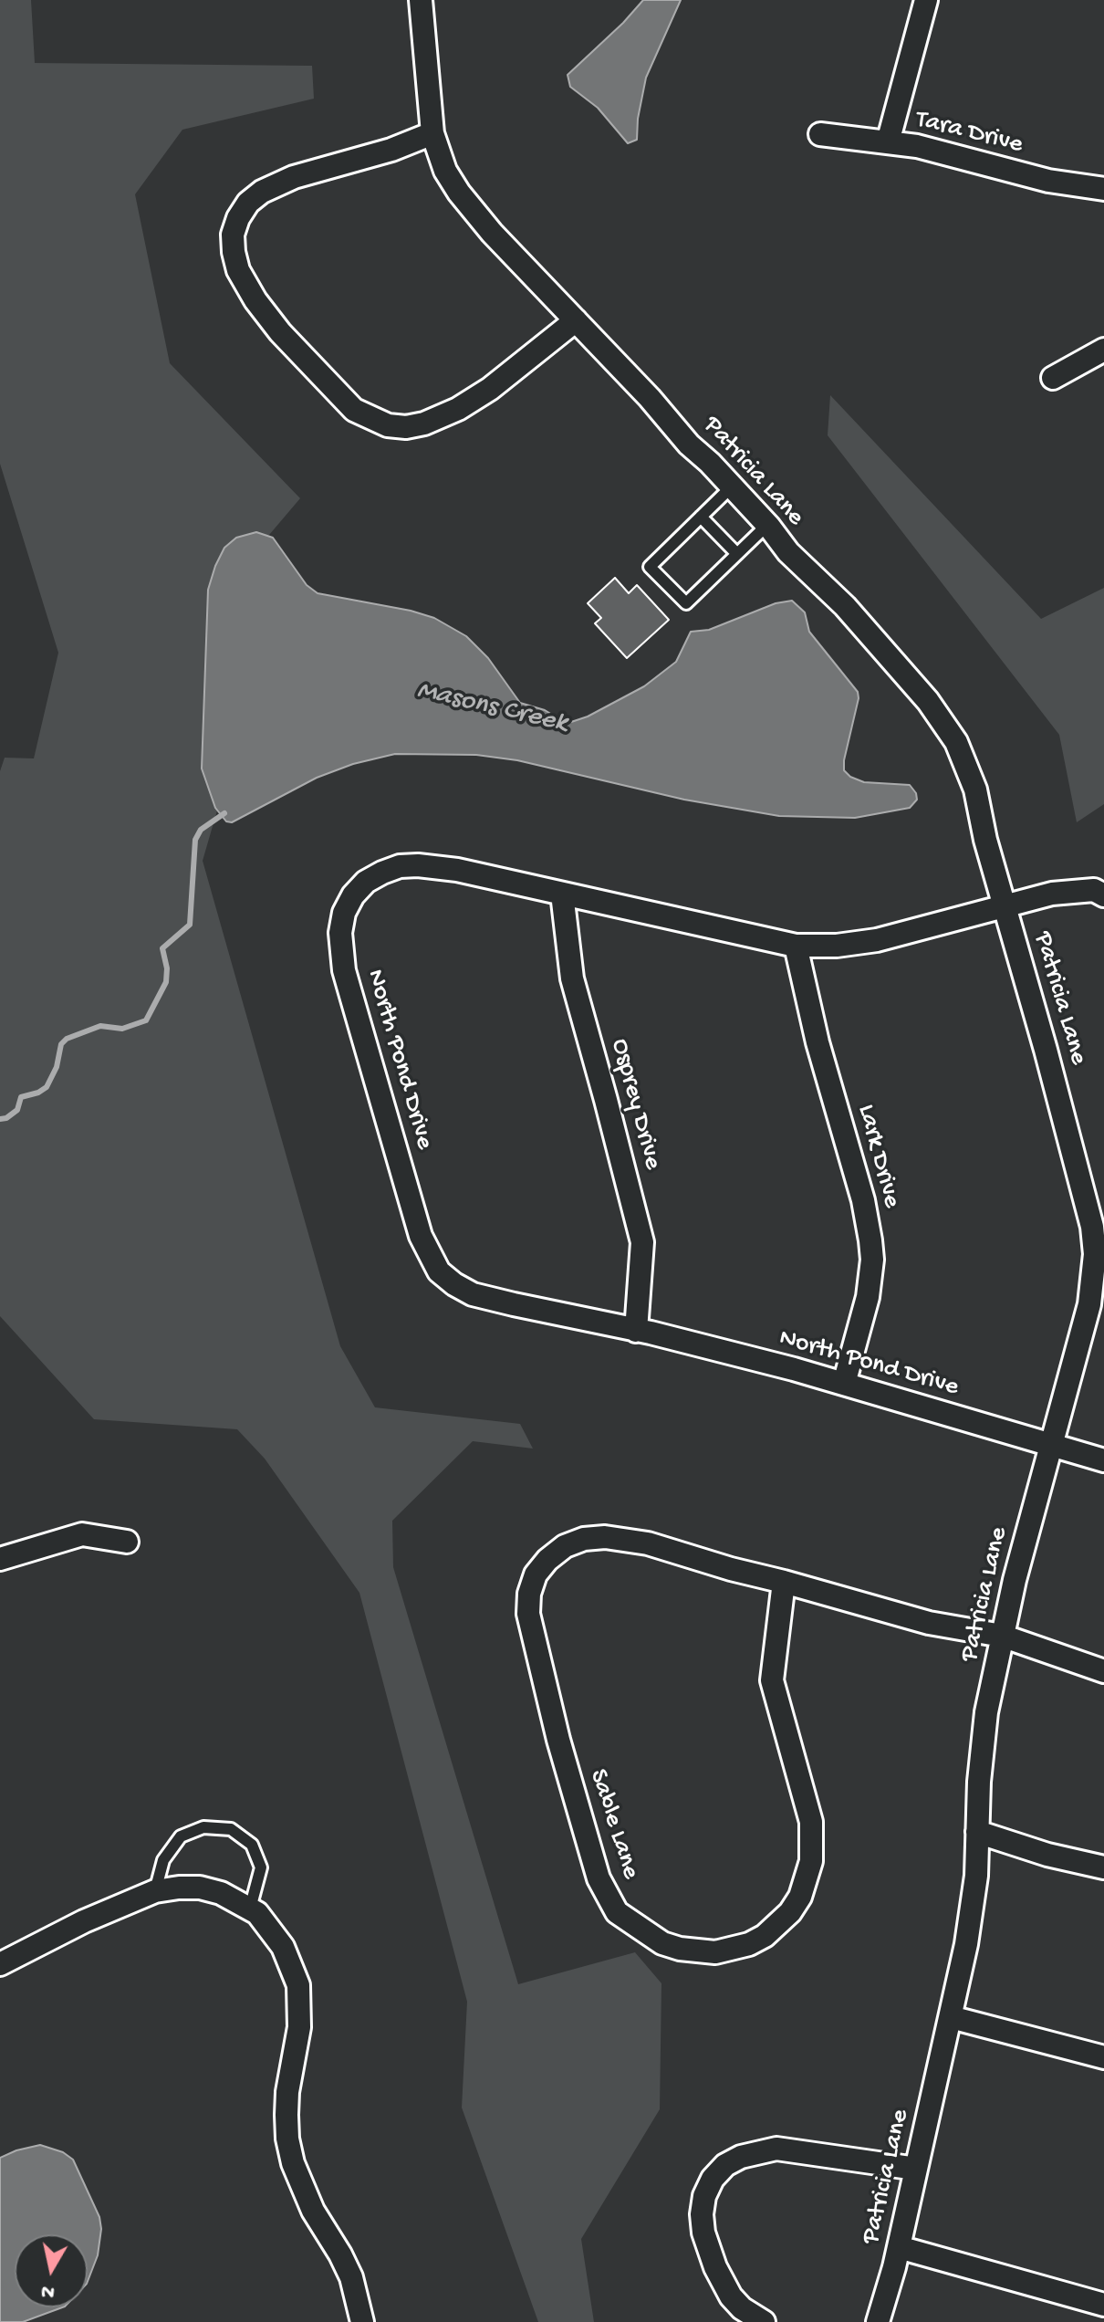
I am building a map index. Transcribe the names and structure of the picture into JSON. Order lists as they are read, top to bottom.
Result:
{
  "streets": {
    "street": [
      "Tara Drive",
      "Patricia Lane",
      "North Pond Drive",
      "Osprey Drive",
      "Lark Drive",
      "Sable Lane"
    ]
  },
  "crossings": [
    ["Patricia Lane", "North Pond Drive"],
    ["Patricia Lane", "Sable Lane"],
    ["North Pond Drive", "Osprey Drive"],
    ["North Pond Drive", "Lark Drive"]
  ],
  "water": ["Masons Creek"],
  "north": "bottom"
}
